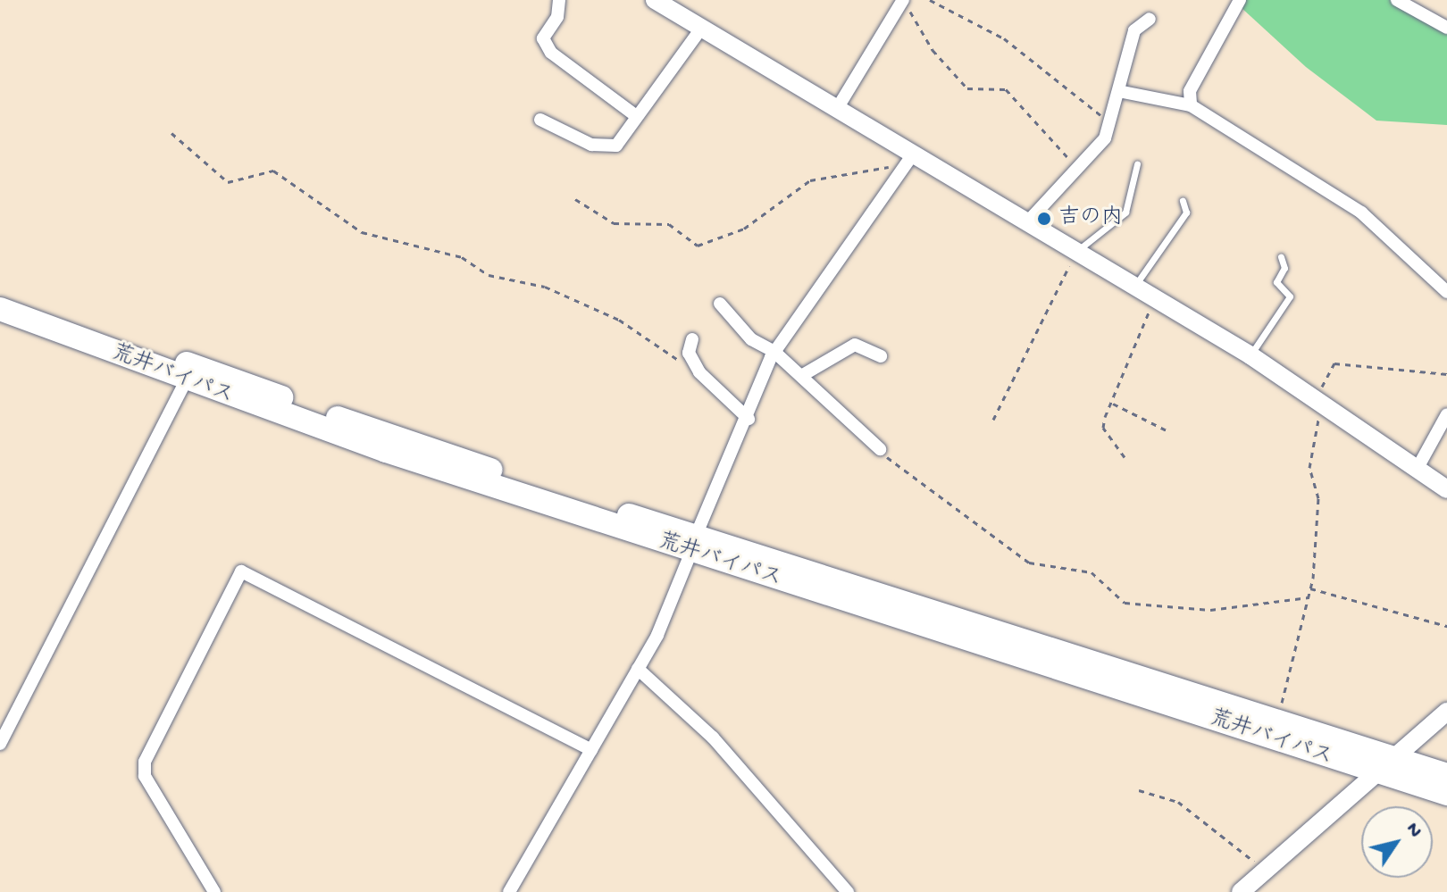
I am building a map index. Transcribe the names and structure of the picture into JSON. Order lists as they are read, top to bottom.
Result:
{
  "streets": {
    "highway": ["荒井バイパス"]
  },
  "places": ["吉の内"],
  "north": "top right"
}
